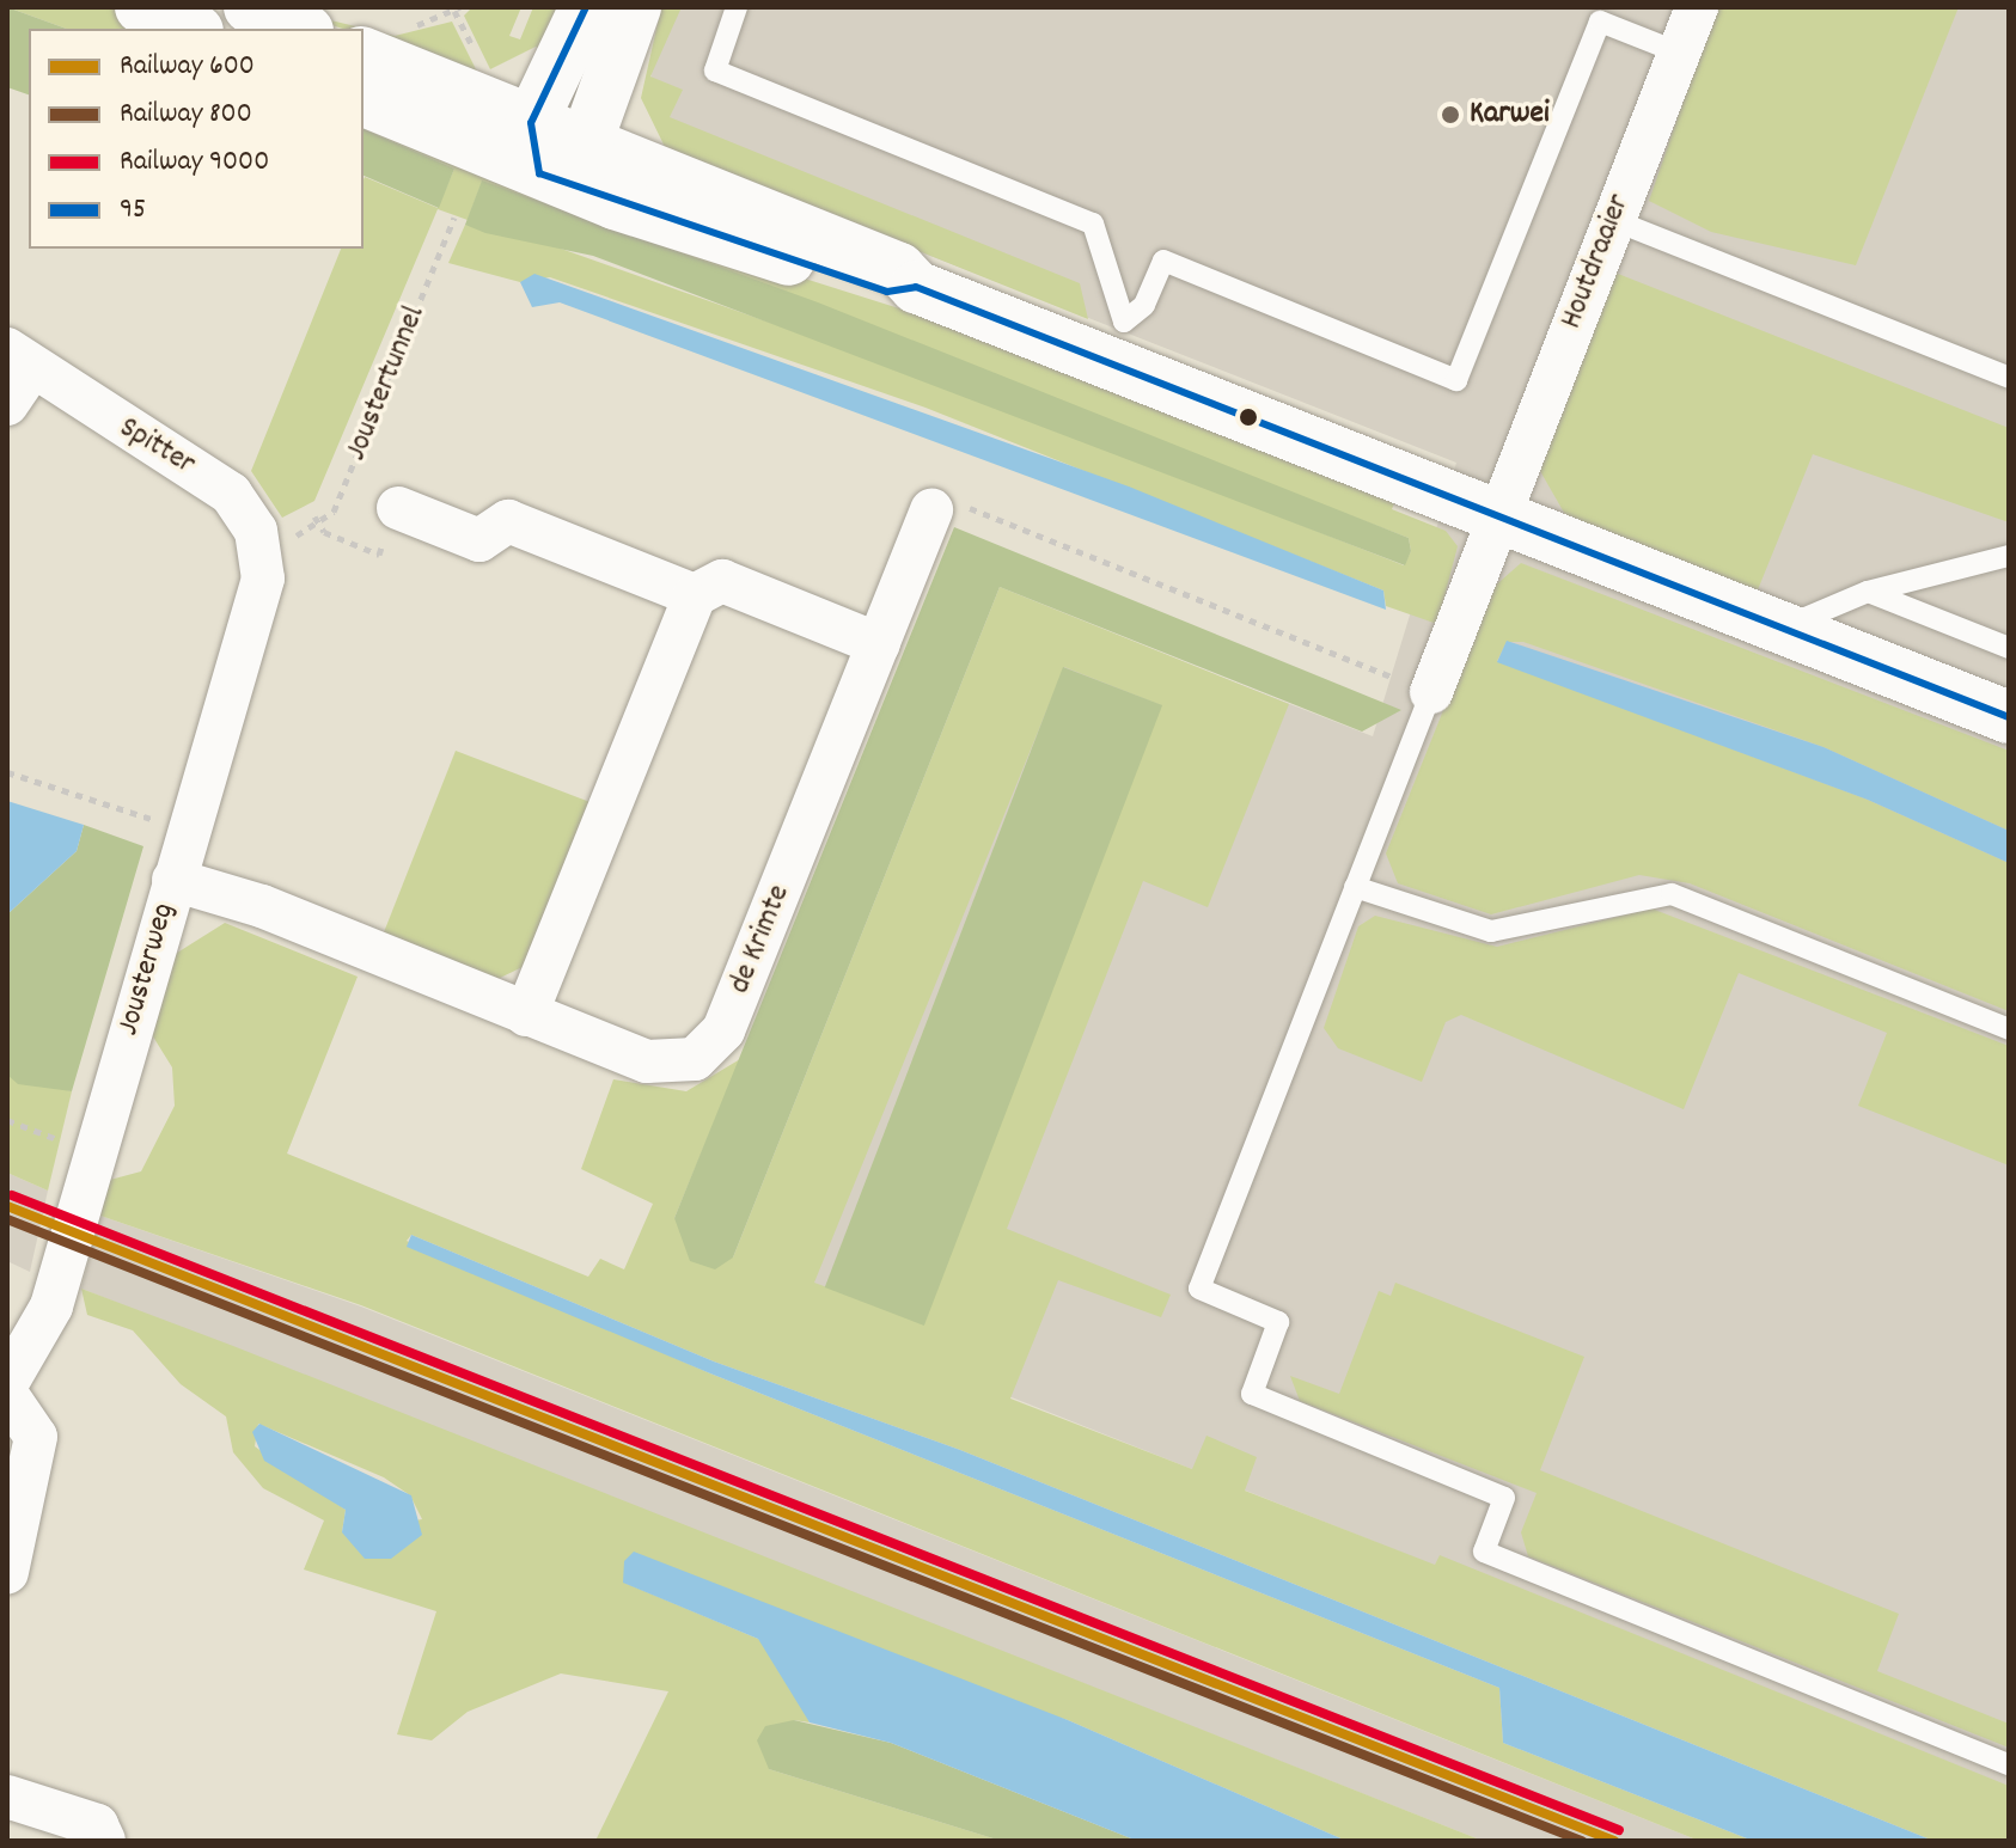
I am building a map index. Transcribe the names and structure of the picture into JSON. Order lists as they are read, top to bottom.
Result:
{
  "streets": {
    "street": [
      "Houtdraaier",
      "Spitter",
      "de Krimte",
      "Jousterweg"
    ],
    "path": ["Joustertunnel"]
  },
  "crossings": [
    ["Spitter", "Jousterweg"],
    ["de Krimte", "Jousterweg"]
  ],
  "places": ["Karwei"],
  "lines": [
    "transit line 95",
    "rail line 9000",
    "rail line 600",
    "rail line 800"
  ],
  "legend": [
    "Railway 600",
    "Railway 800",
    "Railway 9000",
    "95"
  ]
}
